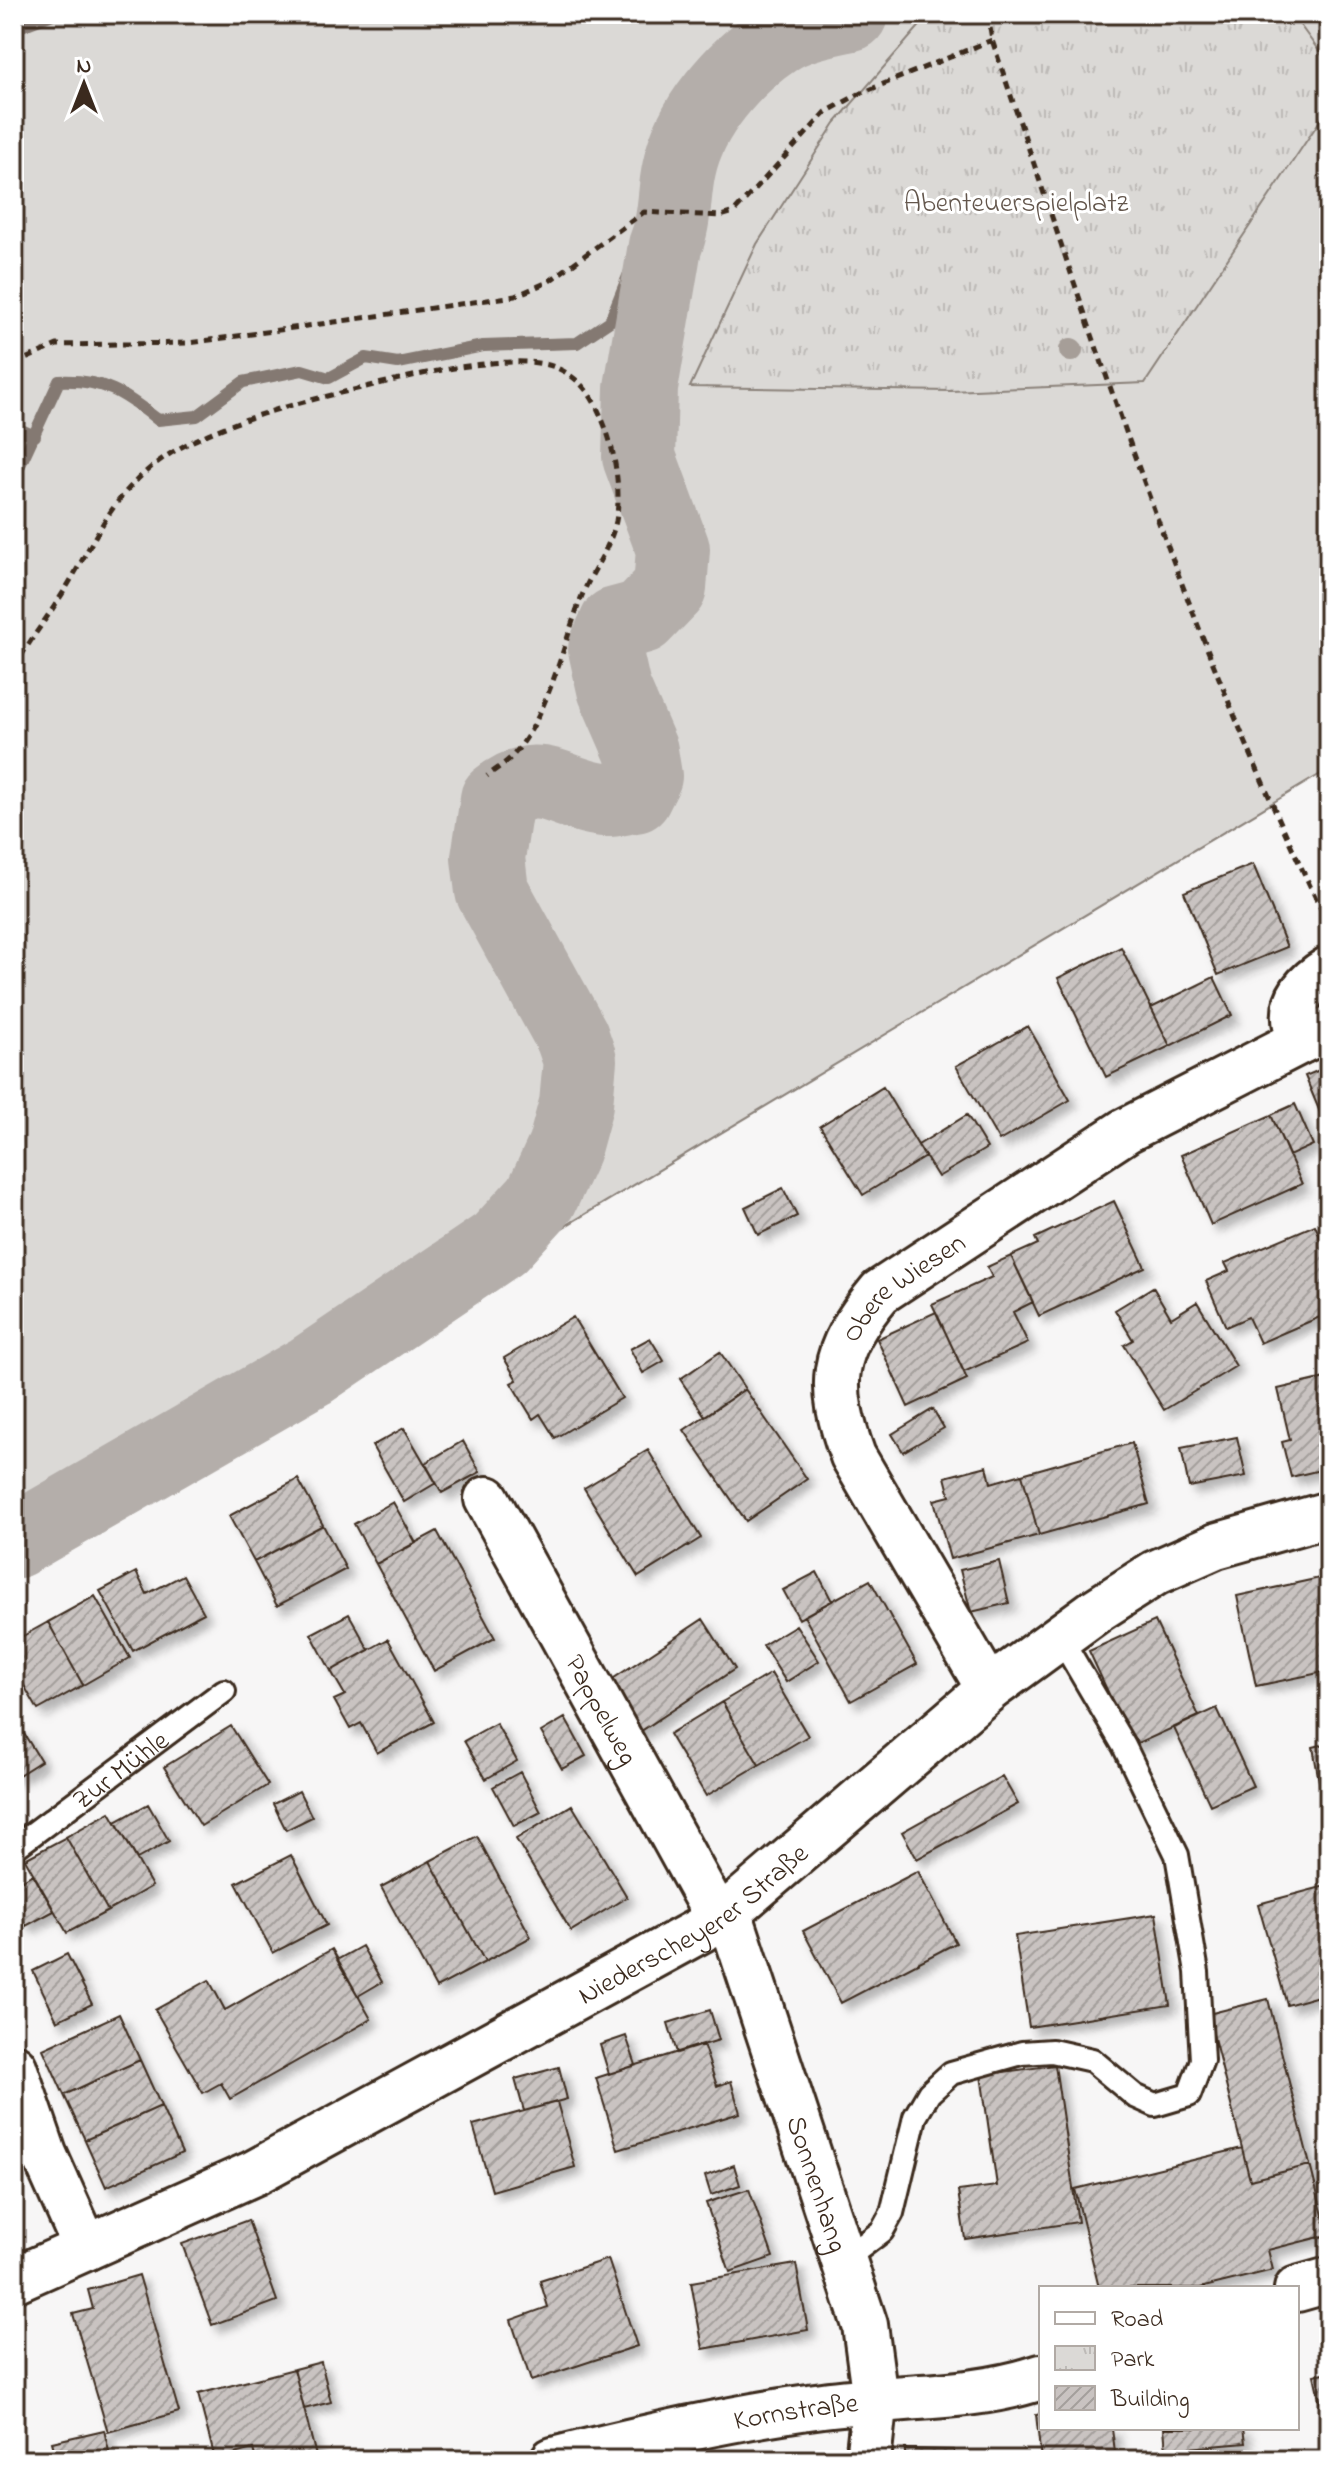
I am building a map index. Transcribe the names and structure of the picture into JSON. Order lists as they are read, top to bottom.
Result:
{
  "streets": {
    "street": [
      "Obere Wiesen",
      "Pappelweg",
      "Niederscheyerer Straße",
      "Sonnenhang",
      "Kornstraße"
    ],
    "lane": ["Zur Mühle"]
  },
  "crossings": [
    ["Obere Wiesen", "Niederscheyerer Straße"],
    ["Pappelweg", "Niederscheyerer Straße"],
    ["Pappelweg", "Sonnenhang"],
    ["Niederscheyerer Straße", "Sonnenhang"],
    ["Sonnenhang", "Kornstraße"]
  ],
  "parks": ["Abenteuerspielplatz"],
  "legend": ["Road", "Park", "Building"],
  "north": "top"
}
